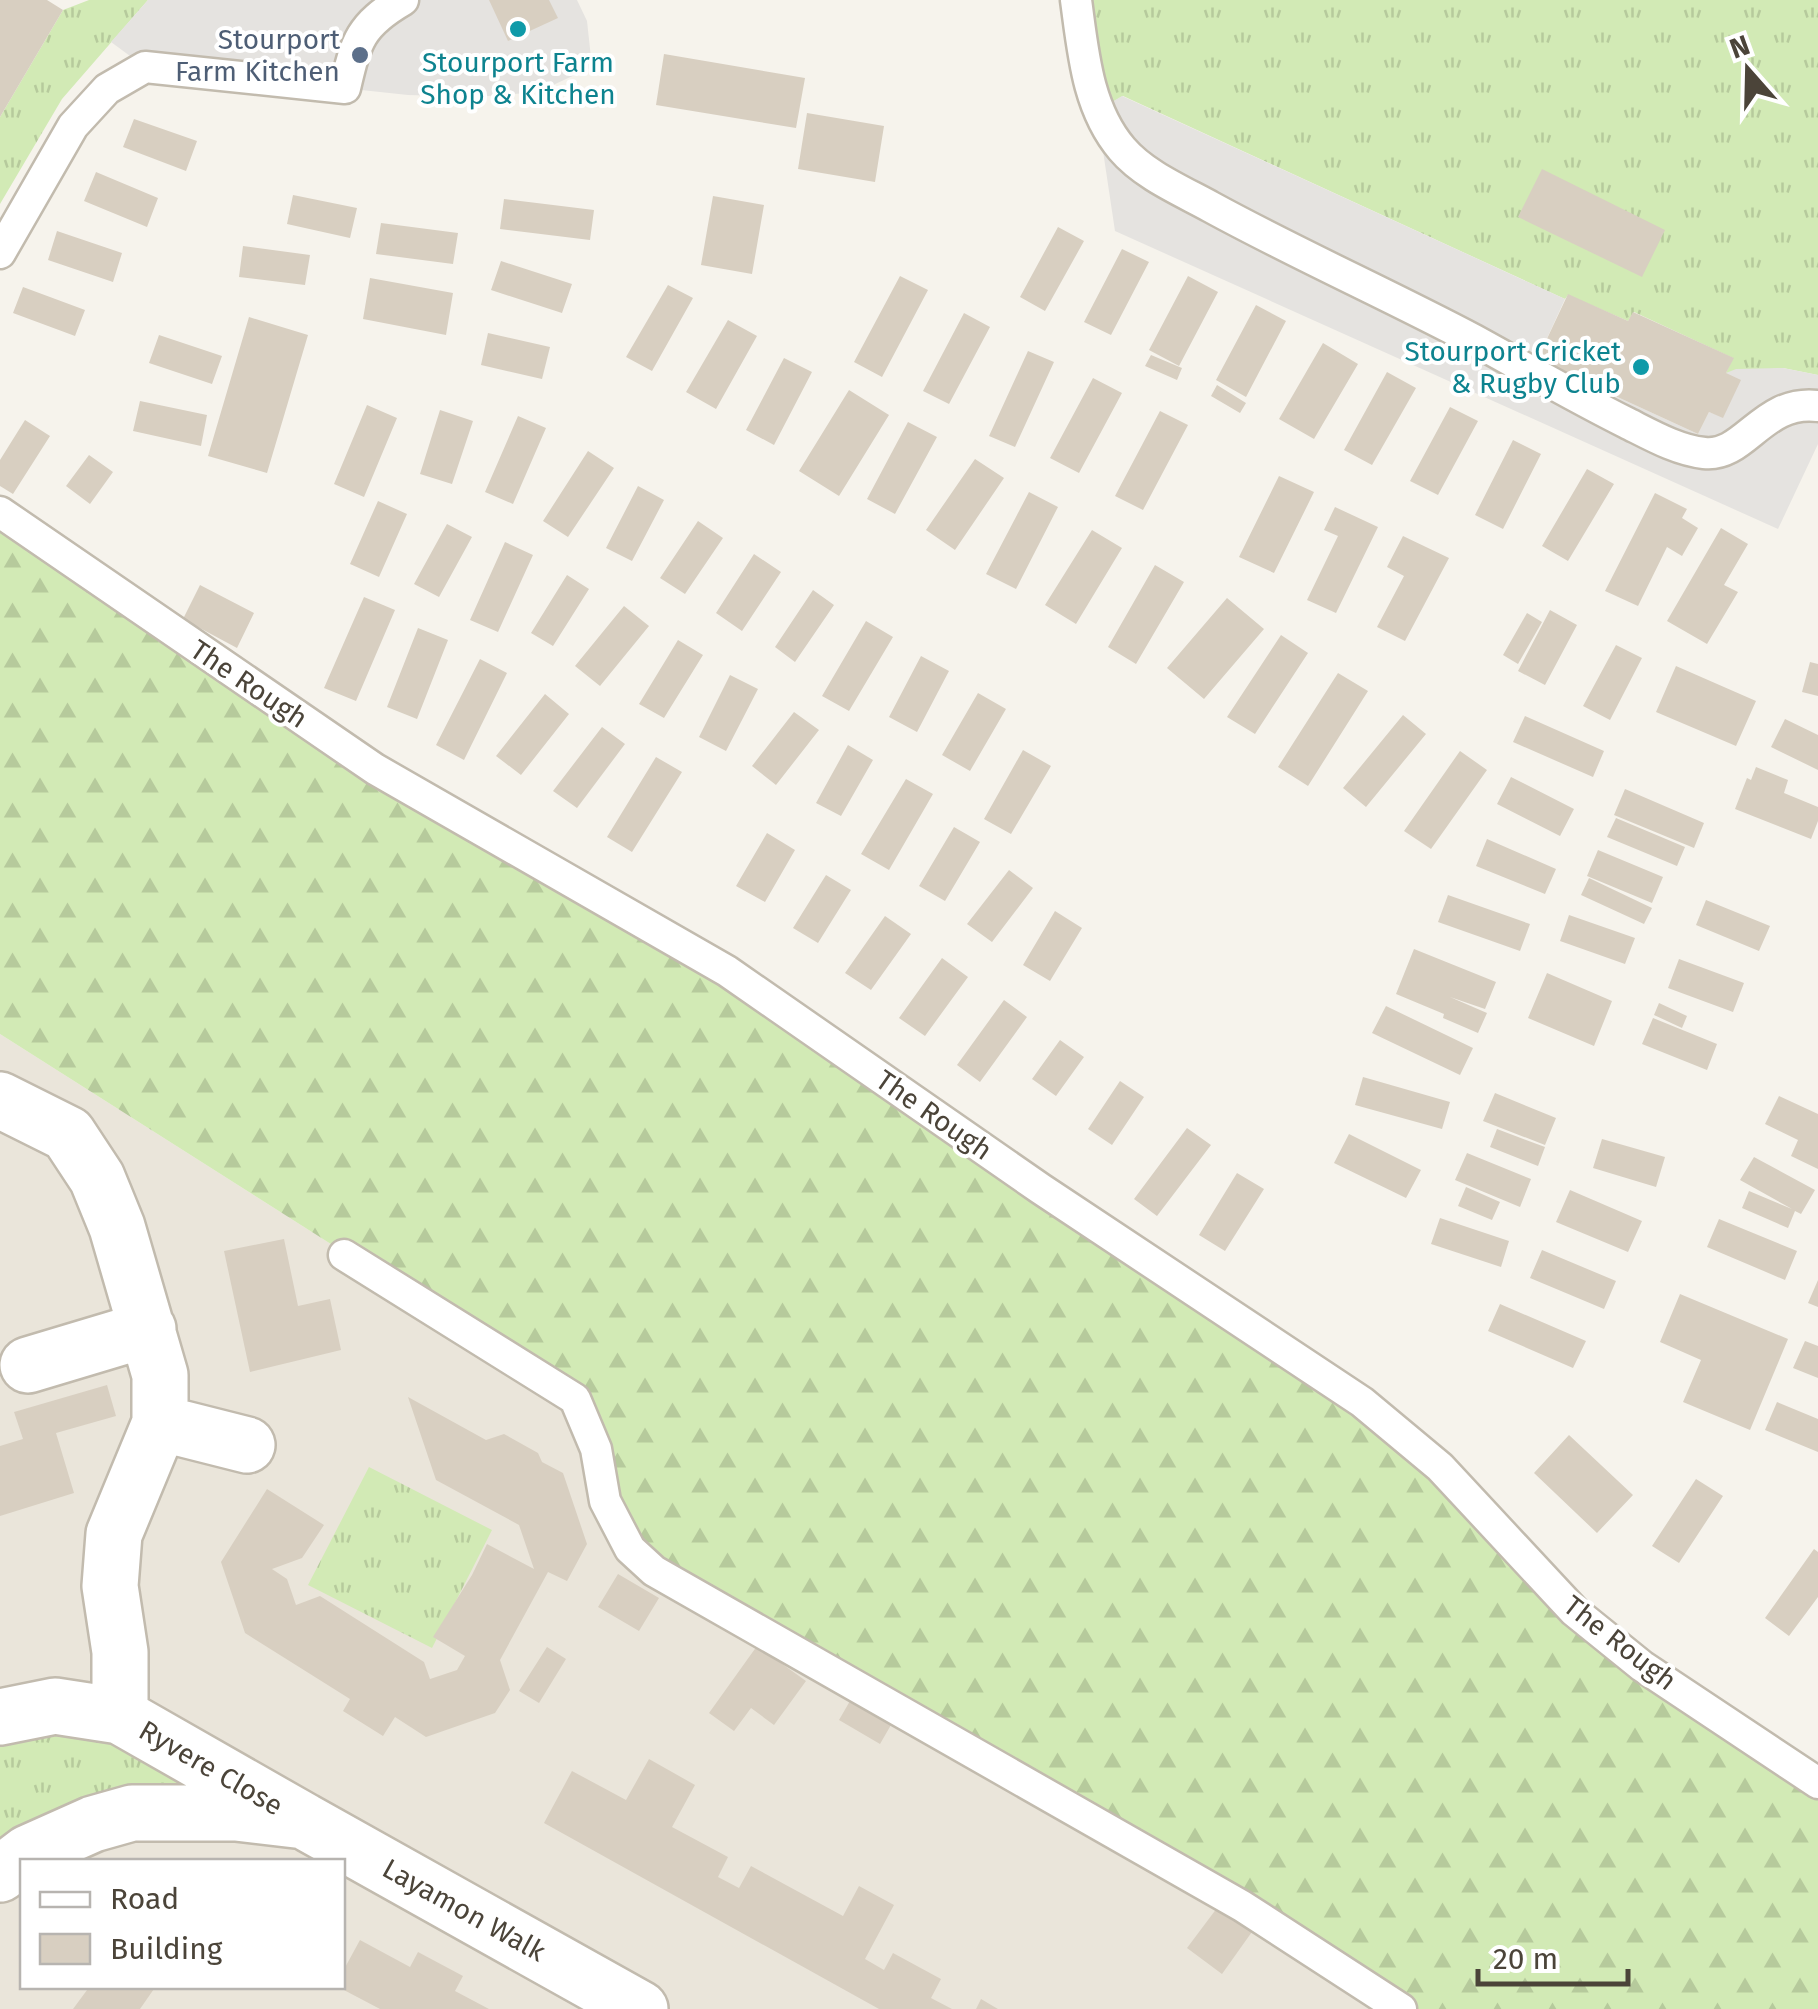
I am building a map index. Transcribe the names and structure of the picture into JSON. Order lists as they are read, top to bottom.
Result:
{
  "streets": {
    "street": ["Ryvere Close", "Layamon Walk"],
    "lane": ["The Rough"]
  },
  "crossings": [
    ["Ryvere Close", "Layamon Walk"]
  ],
  "places": ["Stourport Farm Shop & Kitchen", "Stourport Farm Kitchen", "Stourport Cricket & Rugby Club"],
  "legend": ["Road", "Building"],
  "scale_bar": "20 m",
  "north": "top"
}
